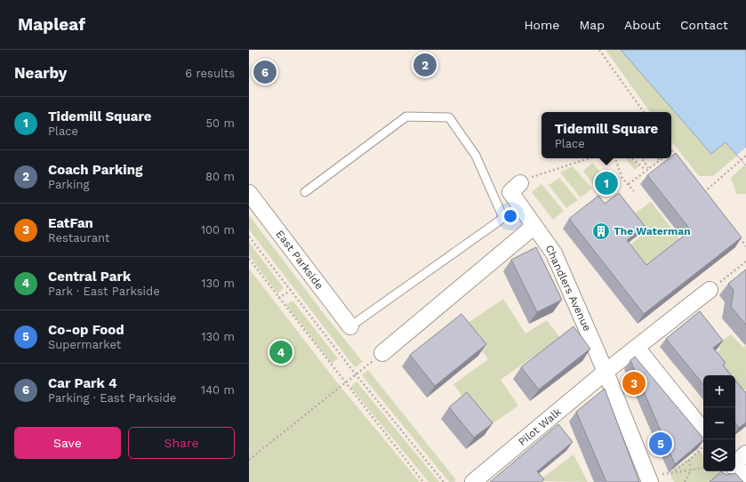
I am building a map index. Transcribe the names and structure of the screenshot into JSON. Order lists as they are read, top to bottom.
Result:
{
  "streets": {
    "street": ["East Parkside", "Chandlers Avenue", "Pilot Walk"]
  },
  "crossings": [
    ["Chandlers Avenue", "Pilot Walk"]
  ],
  "places": {
    "building": ["The Waterman"]
  },
  "page": {
    "header": "Mapleaf",
    "nav": [
      "Home",
      "Map",
      "About",
      "Contact"
    ],
    "heading": ["Nearby", "6 results"],
    "pins": [
      "2",
      "6",
      "1",
      "4",
      "3",
      "5"
    ],
    "list": [
      {
        "mark": "1",
        "name": "Tidemill Square",
        "note": "Place",
        "value": "50 m"
      },
      {
        "mark": "2",
        "name": "Coach Parking",
        "note": "Parking",
        "value": "80 m"
      },
      {
        "mark": "3",
        "name": "EatFan",
        "note": "Restaurant",
        "value": "100 m"
      },
      {
        "mark": "4",
        "name": "Central Park",
        "note": "Park · East Parkside",
        "value": "130 m"
      },
      {
        "mark": "5",
        "name": "Co-op Food",
        "note": "Supermarket",
        "value": "130 m"
      },
      {
        "mark": "6",
        "name": "Car Park 4",
        "note": "Parking · East Parkside",
        "value": "140 m"
      }
    ],
    "popup": ["Tidemill Square", "Place"],
    "map_buttons": ["+", "−"],
    "buttons": ["Save", "Share"]
  }
}
